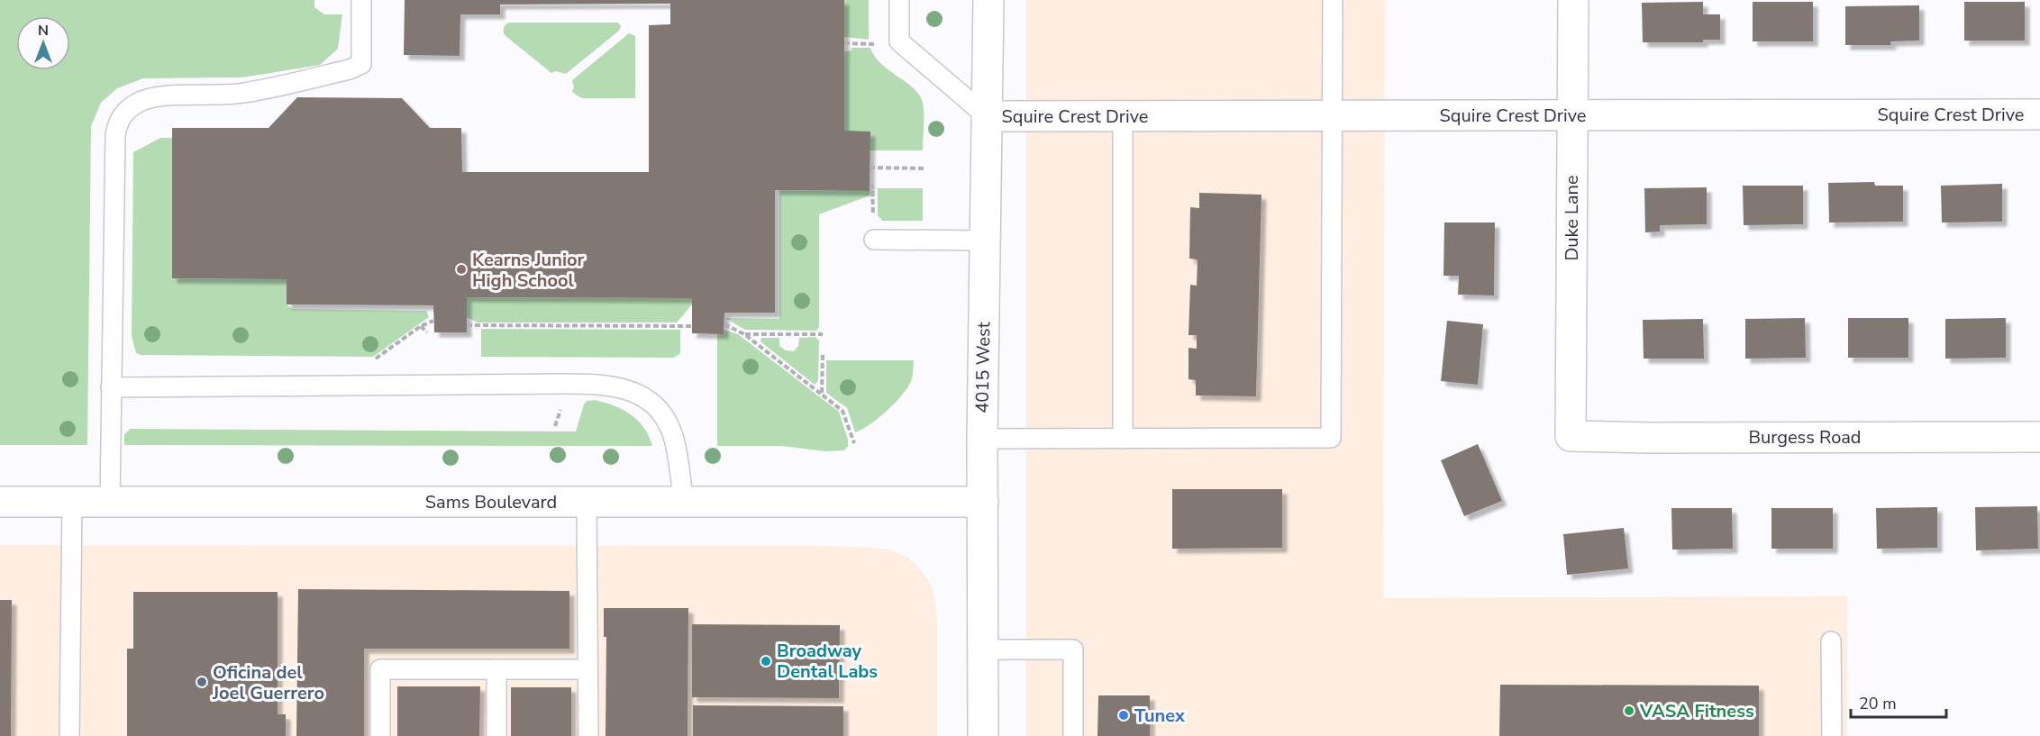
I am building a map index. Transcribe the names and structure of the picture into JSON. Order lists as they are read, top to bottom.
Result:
{
  "streets": {
    "street": [
      "Squire Crest Drive",
      "Duke Lane",
      "4015 West",
      "Burgess Road",
      "Sams Boulevard"
    ]
  },
  "crossings": [
    ["Squire Crest Drive", "Duke Lane"],
    ["Squire Crest Drive", "4015 West"],
    ["Duke Lane", "Burgess Road"],
    ["4015 West", "Sams Boulevard"]
  ],
  "places": [
    "Kearns Junior High School",
    "Broadway Dental Labs",
    "Oficina del Joel Guerrero",
    "VASA Fitness",
    "Tunex"
  ],
  "scale_bar": "20 m",
  "north": "top"
}
